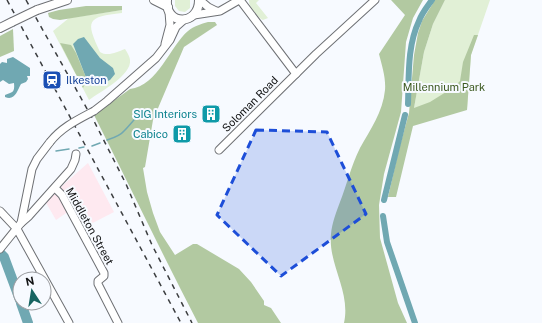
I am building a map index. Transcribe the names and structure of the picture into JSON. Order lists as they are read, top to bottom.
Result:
{
  "streets": {
    "street": ["Soloman Road", "Middleton Street"]
  },
  "parks": ["Millennium Park"],
  "places": {
    "station": ["Ilkeston"],
    "building": ["SIG Interiors", "Cabico"]
  },
  "north": "top"
}
